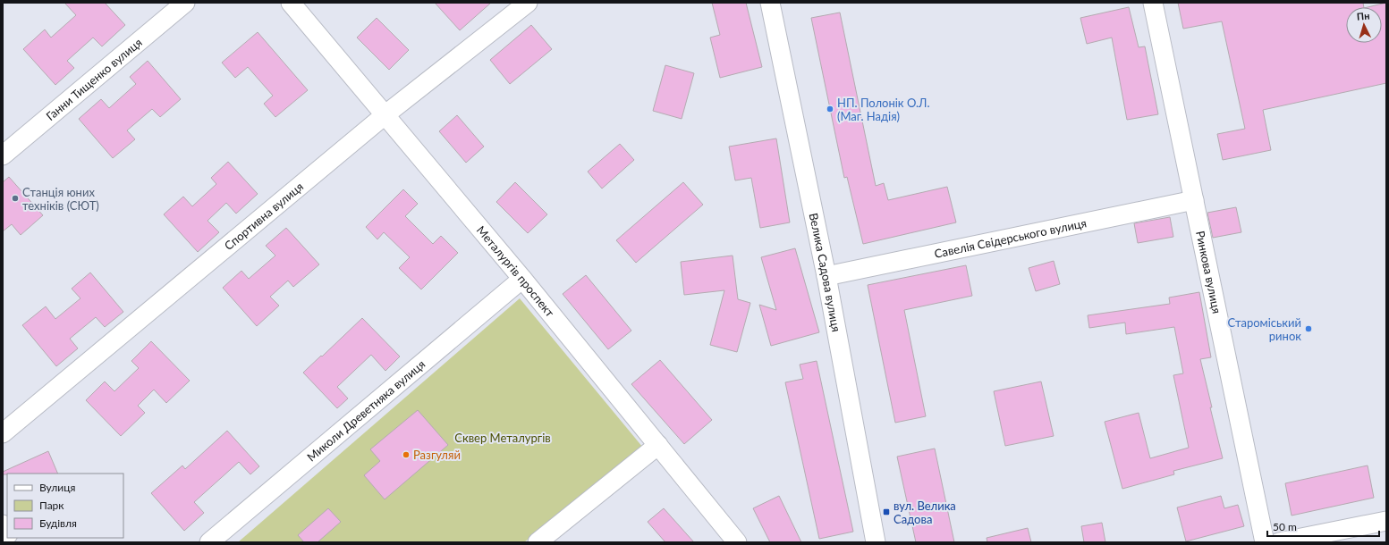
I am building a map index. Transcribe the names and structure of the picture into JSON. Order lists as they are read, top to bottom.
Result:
{
  "streets": {
    "street": [
      "Ганни Тищенко вулиця",
      "Спортивна вулиця",
      "Савелія Свідерського вулиця",
      "Металургів проспект",
      "Велика Садова вулиця",
      "Ринкова вулиця",
      "Миколи Древетняка вулиця"
    ]
  },
  "crossings": [
    ["Спортивна вулиця", "Металургів проспект"],
    ["Савелія Свідерського вулиця", "Велика Садова вулиця"],
    ["Савелія Свідерського вулиця", "Ринкова вулиця"],
    ["Металургів проспект", "Миколи Древетняка вулиця"]
  ],
  "parks": ["Сквер Металургів"],
  "places": {
    "other": [
      "НП. Полонік О.Л. (Маг. Надія)",
      "Станція юних техніків (СЮТ)",
      "Староміський ринок",
      "Разгуляй"
    ],
    "transit": ["вул. Велика Садова"]
  },
  "legend": ["Вулиця", "Парк", "Будівля"],
  "scale_bar": "50 m",
  "north": "top"
}
